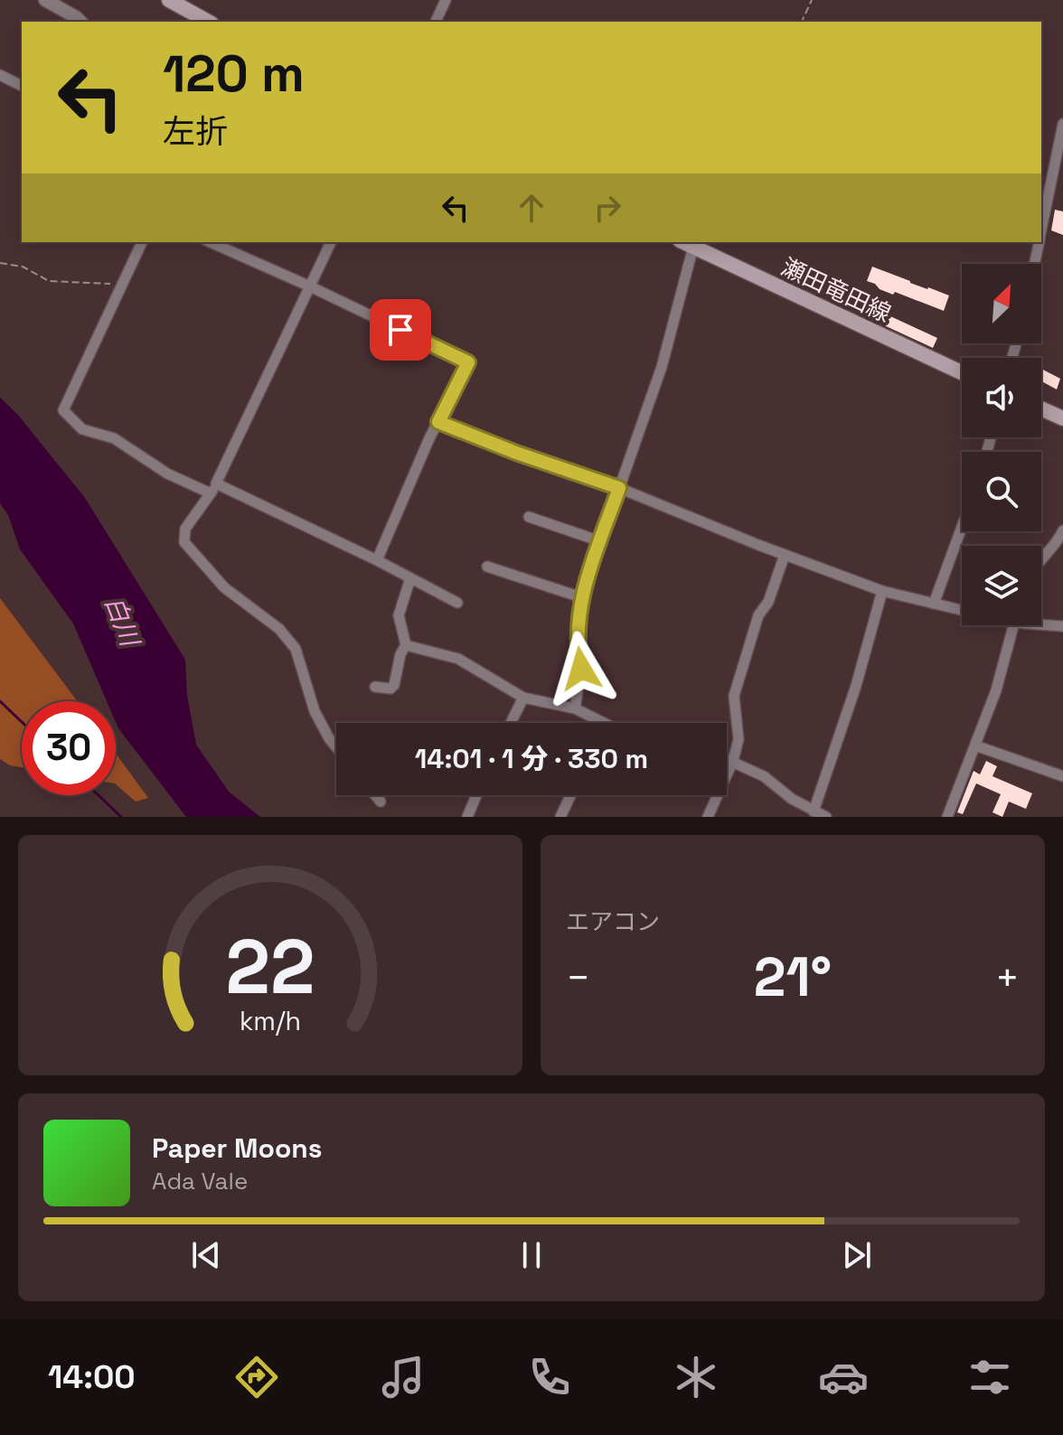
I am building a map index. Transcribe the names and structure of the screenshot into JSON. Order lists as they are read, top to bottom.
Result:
{
  "streets": {
    "main road": ["瀬田竜田線"]
  },
  "water": ["白川"],
  "north": "top right",
  "page": {
    "turn": ["120 m", "左折"],
    "limit": "30",
    "trip": "14:01 · 1 分 · 330 m",
    "tile": "エアコン",
    "heat": ["−", "21°", "+"],
    "song": ["Paper Moons", "Ada Vale"],
    "tabs": "14:00",
    "gauge": ["22", "km/h"]
  }
}
